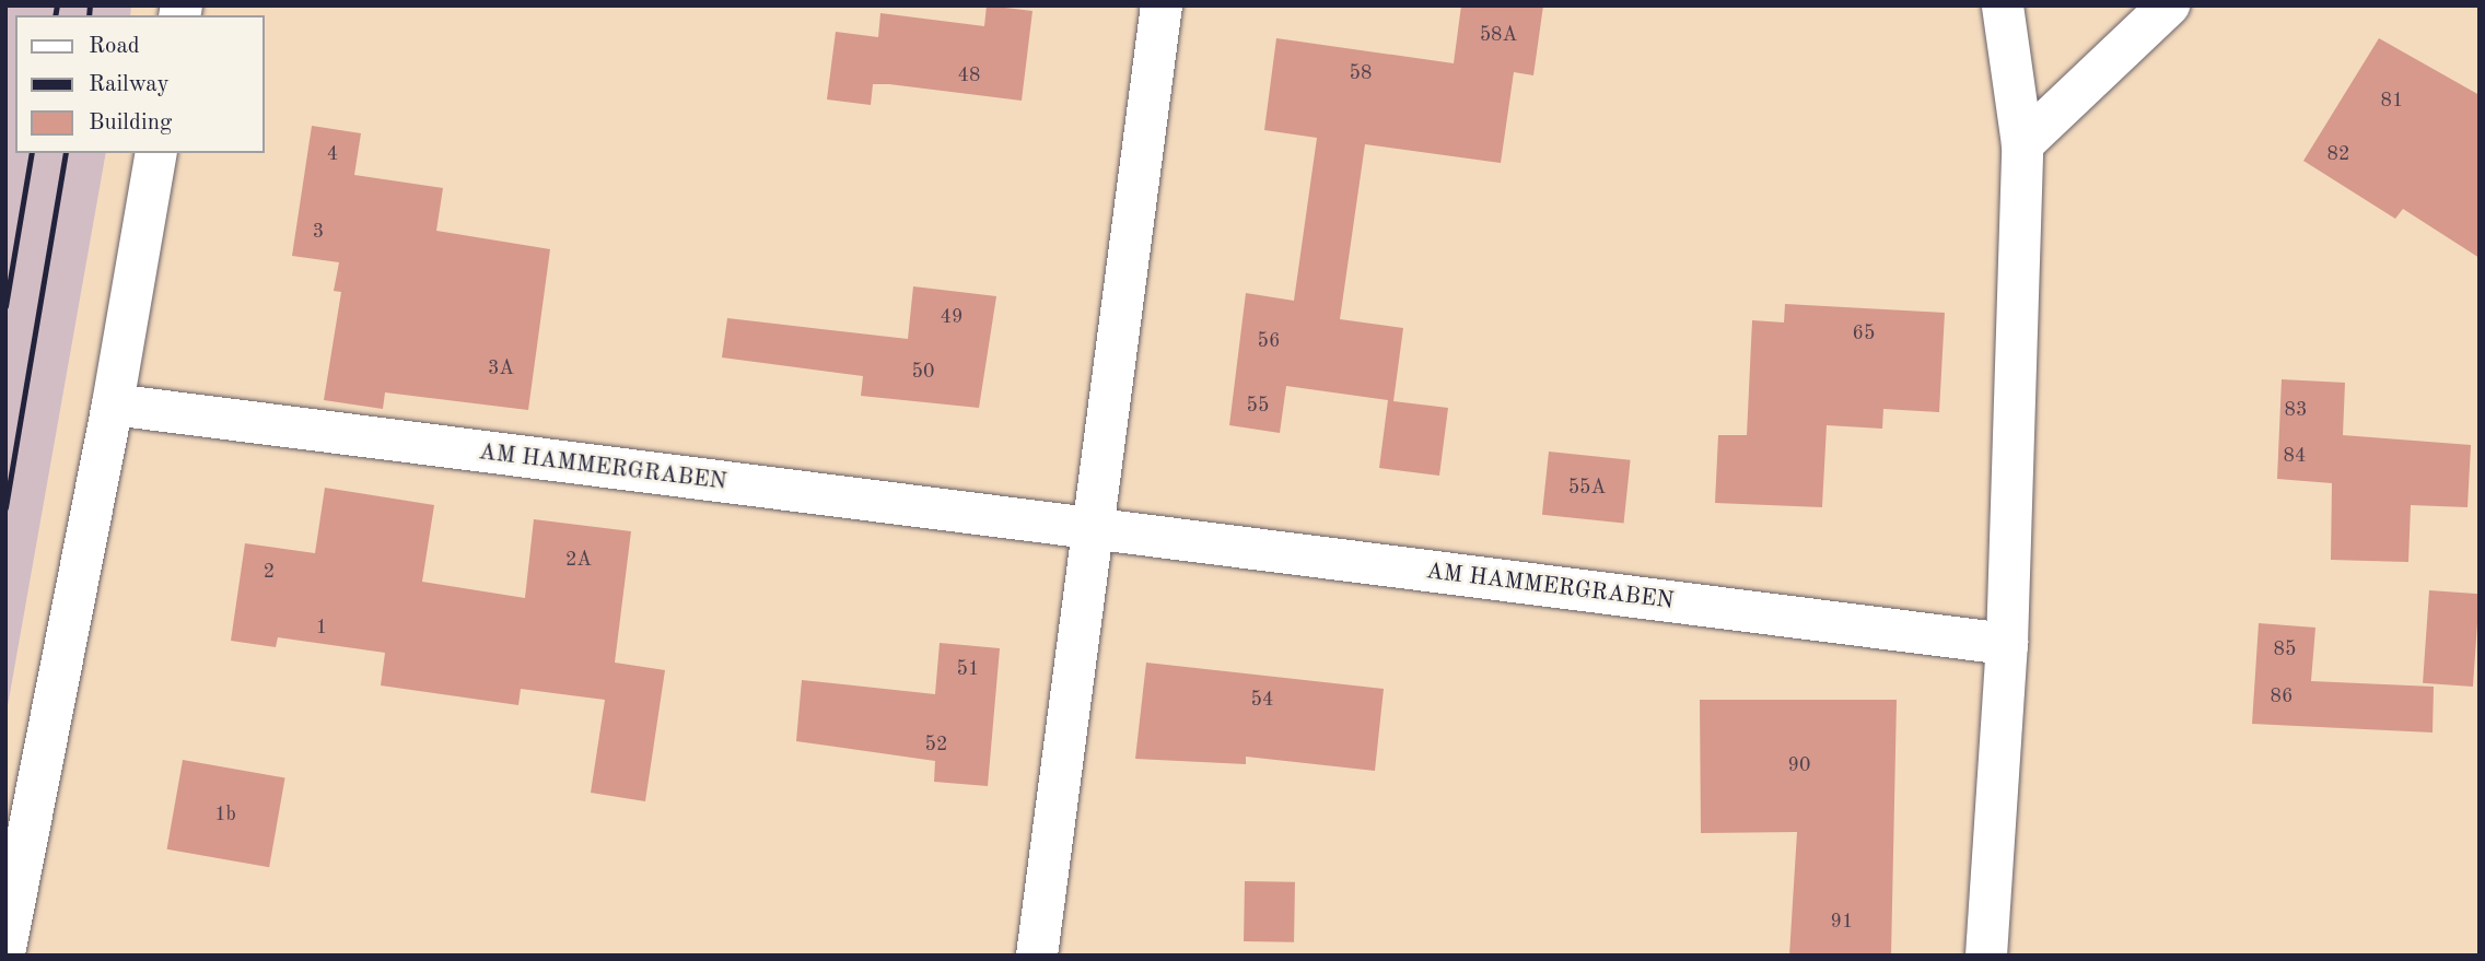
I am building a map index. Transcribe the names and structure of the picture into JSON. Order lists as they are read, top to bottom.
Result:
{
  "streets": {
    "street": ["AM HAMMERGRABEN"]
  },
  "house_numbers": [
    "58A",
    "58",
    "48",
    "81",
    "4",
    "82",
    "3",
    "49",
    "65",
    "56",
    "3A",
    "50",
    "55",
    "83",
    "84",
    "55A",
    "2A",
    "2",
    "1",
    "85",
    "51",
    "86",
    "54",
    "52",
    "90",
    "1b",
    "91"
  ],
  "legend": ["Road", "Railway", "Building"]
}
